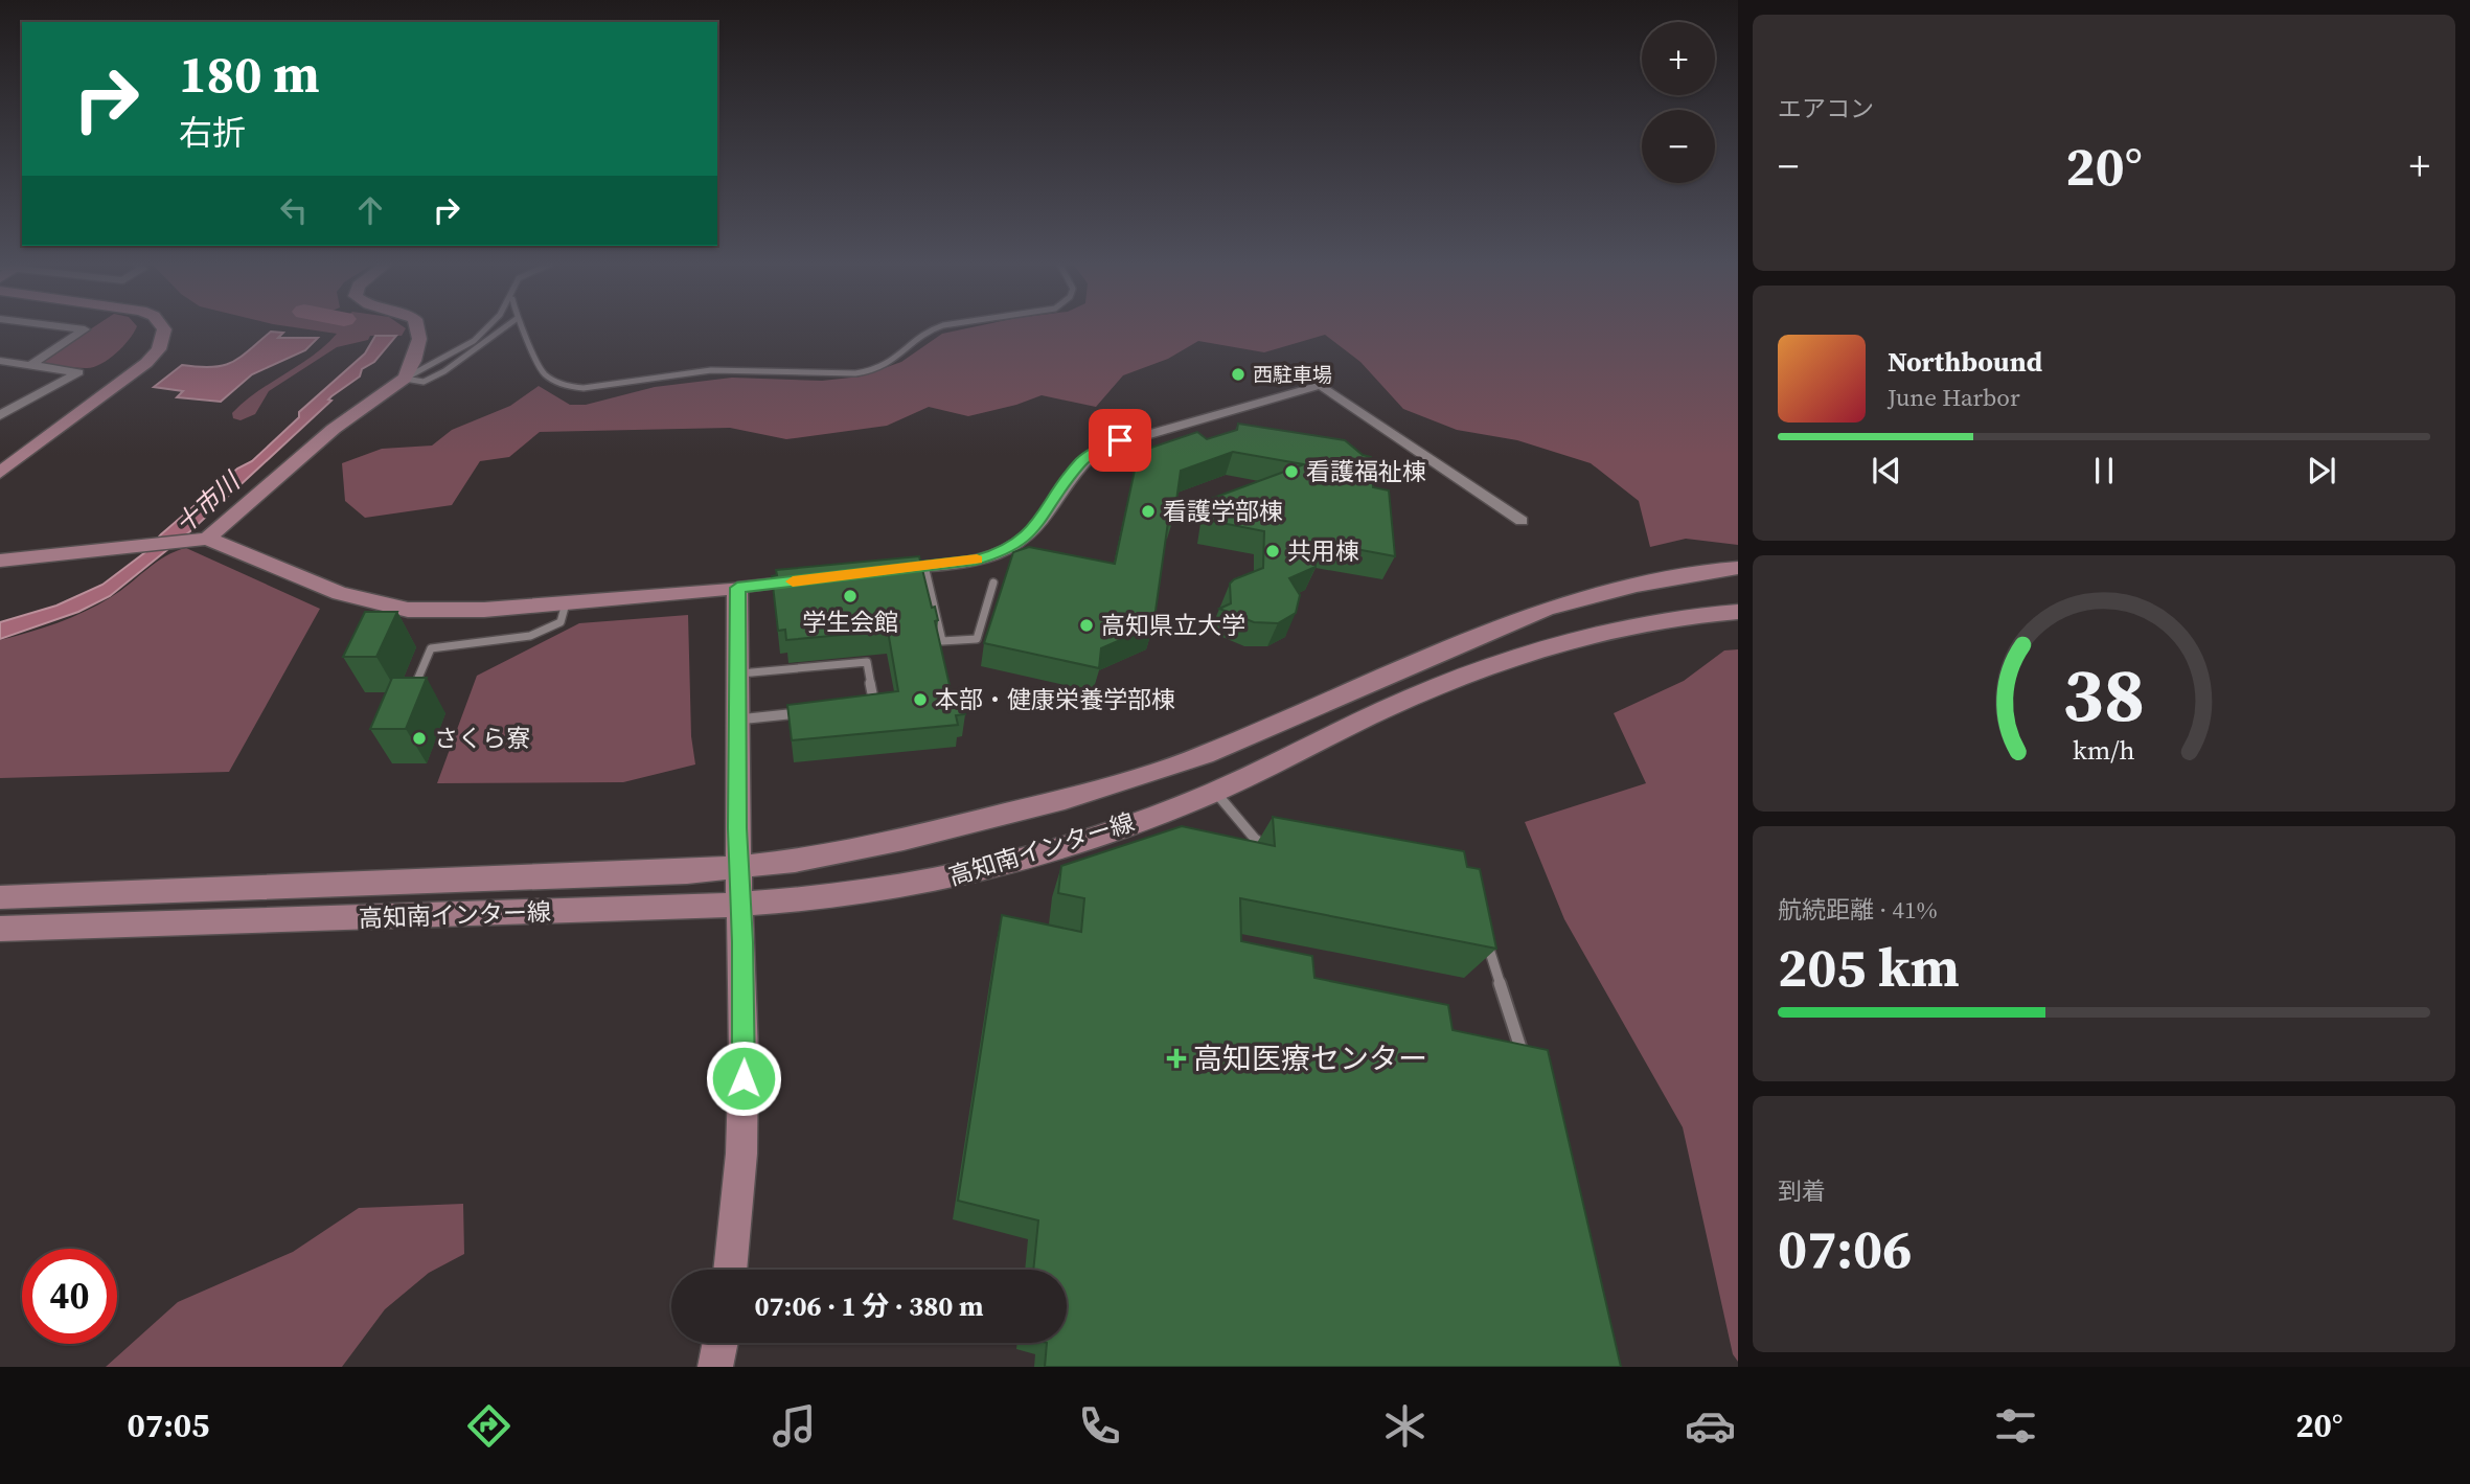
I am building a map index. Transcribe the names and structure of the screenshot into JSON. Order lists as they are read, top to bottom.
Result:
{
  "streets": {
    "main road": ["高知南インター線"]
  },
  "water": ["十市川"],
  "places": {
    "other": [
      "西駐車場",
      "看護福祉棟",
      "看護学部棟",
      "共用棟",
      "学生会館",
      "高知県立大学",
      "本部・健康栄養学部棟",
      "さくら寮"
    ],
    "health": ["高知医療センター"]
  },
  "page": {
    "tile": [
      "エアコン",
      ["航続距離 · 41%", "205 km"],
      ["到着", "07:06"]
    ],
    "map_buttons": ["+", "−"],
    "turn": ["180 m", "右折"],
    "heat": ["−", "20°", "+"],
    "song": ["Northbound", "June Harbor"],
    "limit": "40",
    "trip": "07:06 · 1 分 · 380 m",
    "tabs": ["07:05", "20°"],
    "gauge": ["38", "km/h"]
  }
}
